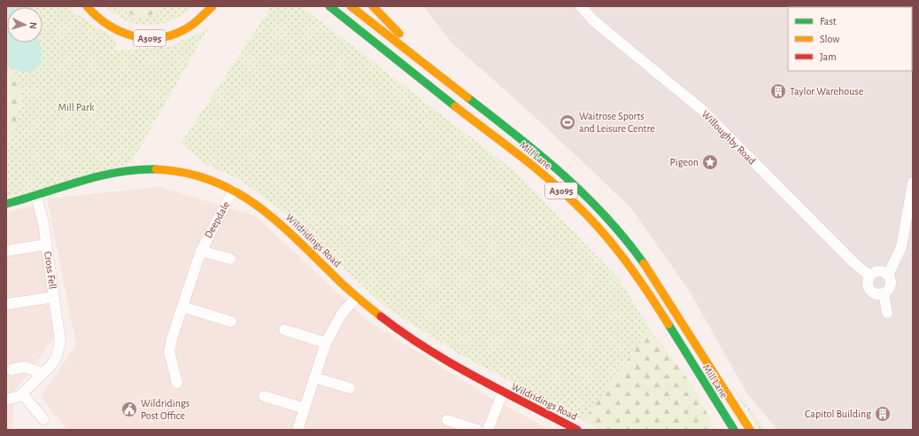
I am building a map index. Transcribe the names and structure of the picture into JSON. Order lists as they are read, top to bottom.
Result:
{
  "streets": {
    "main road": ["A3095", "Mill Lane", "Wildridings Road"],
    "street": ["Willoughby Road", "Deepdale", "Cross Fell"]
  },
  "crossings": [
    ["A3095", "Mill Lane"],
    ["Deepdale", "Wildridings Road"],
    ["Wildridings Road", "Cross Fell"]
  ],
  "parks": ["Mill Park"],
  "places": {
    "building": ["Taylor Warehouse", "Capitol Building"],
    "sports": ["Waitrose Sports and Leisure Centre"],
    "place": ["Pigeon"],
    "public building": ["Wildridings Post Office"]
  },
  "legend": ["Fast", "Slow", "Jam"],
  "north": "right"
}
